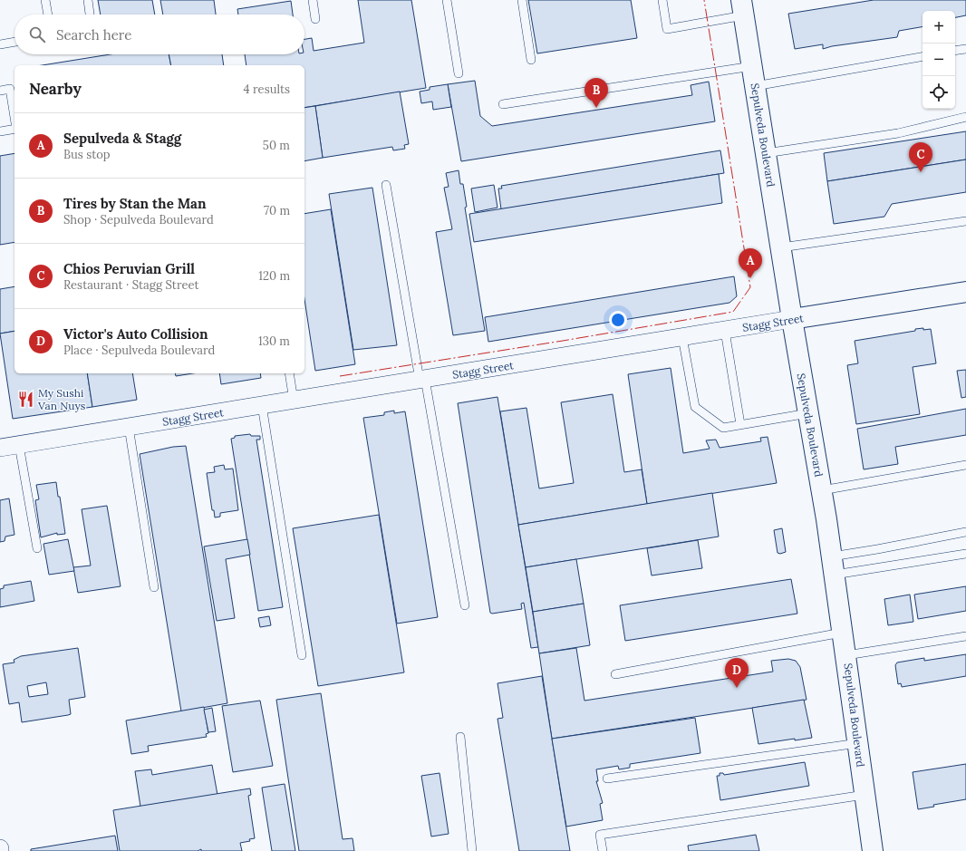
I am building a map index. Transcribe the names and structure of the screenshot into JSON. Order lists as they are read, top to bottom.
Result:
{
  "streets": {
    "main road": ["Sepulveda Boulevard", "Stagg Street"]
  },
  "crossings": [
    ["Sepulveda Boulevard", "Stagg Street"]
  ],
  "places": {
    "restaurant": ["My Sushi Van Nuys"]
  },
  "page": {
    "map_buttons": ["+", "−"],
    "search": "Search here",
    "heading": ["Nearby", "4 results"],
    "pins": [
      "B",
      "C",
      "A",
      "D"
    ],
    "list": [
      {
        "mark": "A",
        "name": "Sepulveda & Stagg",
        "note": "Bus stop",
        "value": "50 m"
      },
      {
        "mark": "B",
        "name": "Tires by Stan the Man",
        "note": "Shop · Sepulveda Boulevard",
        "value": "70 m"
      },
      {
        "mark": "C",
        "name": "Chios Peruvian Grill",
        "note": "Restaurant · Stagg Street",
        "value": "120 m"
      },
      {
        "mark": "D",
        "name": "Victor's Auto Collision",
        "note": "Place · Sepulveda Boulevard",
        "value": "130 m"
      }
    ]
  }
}
